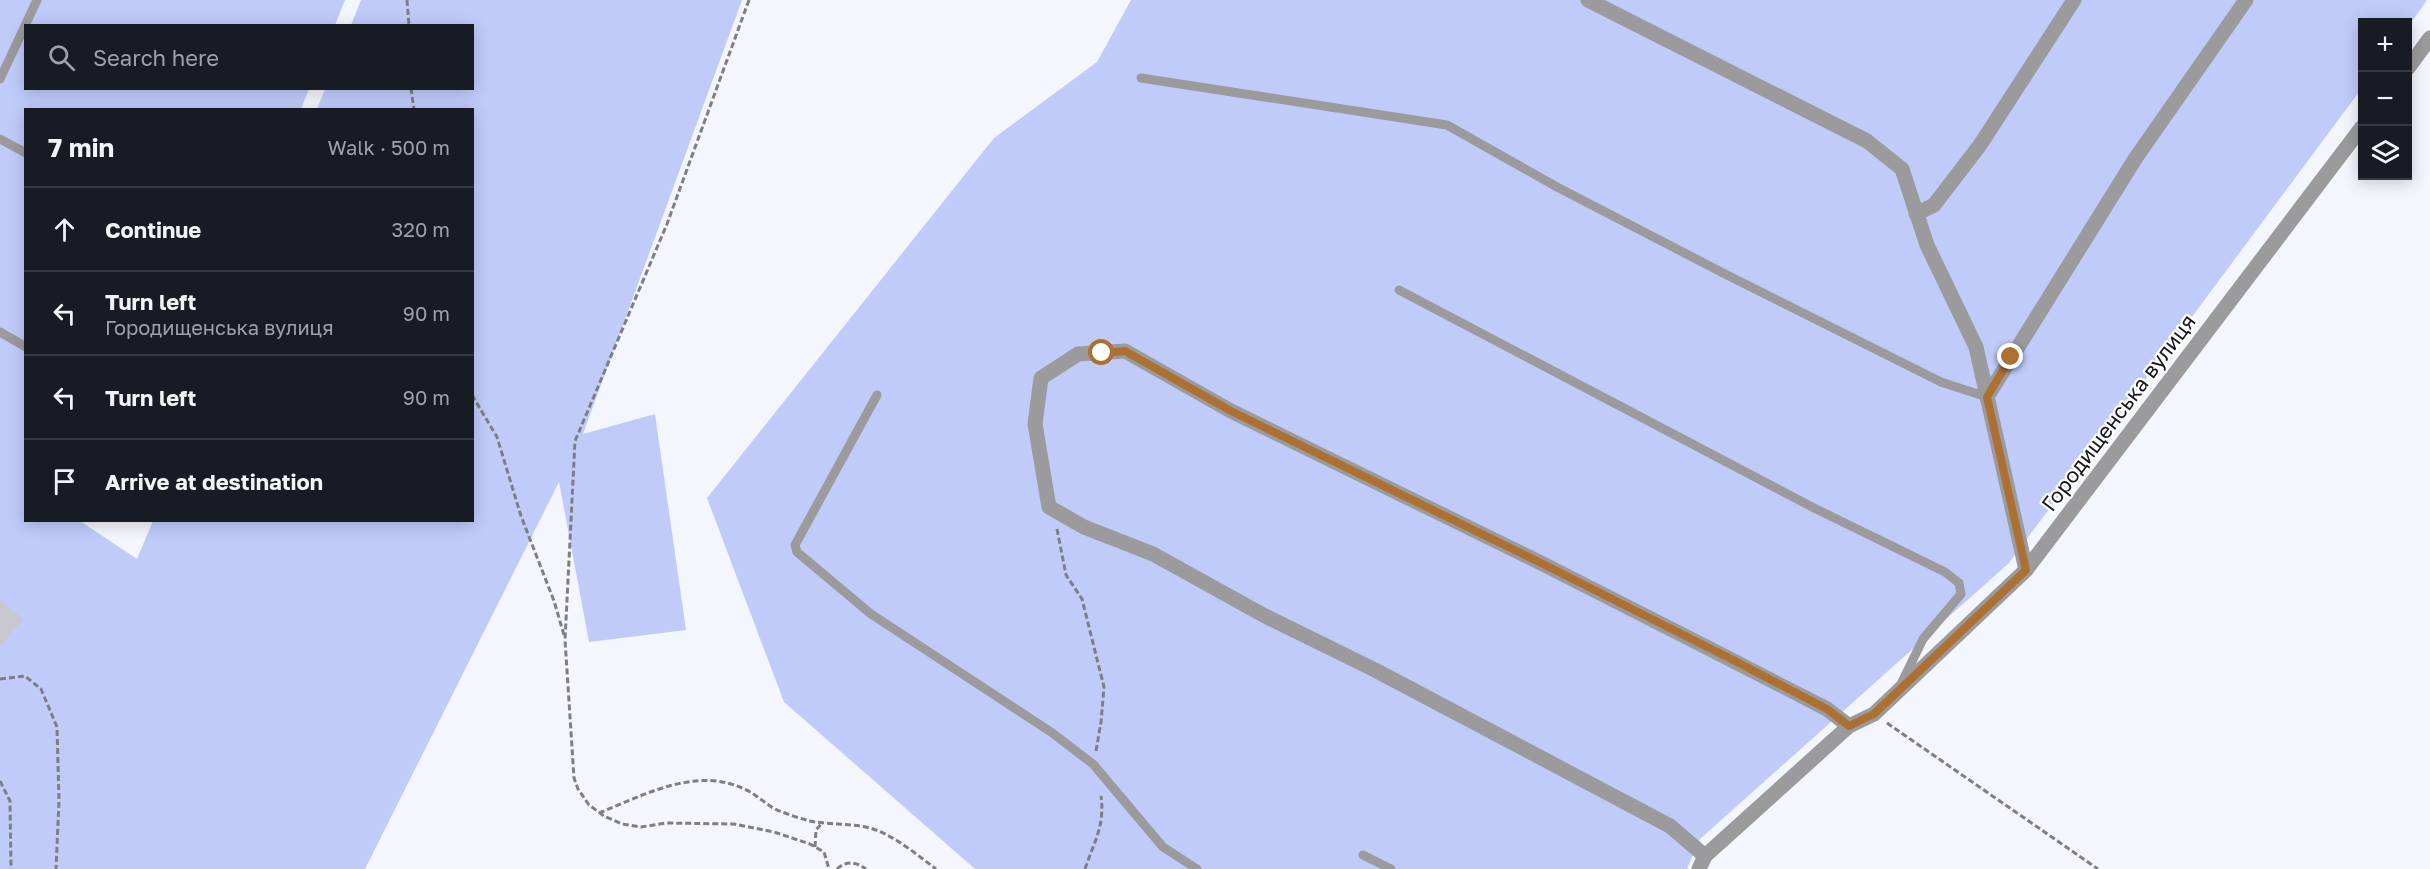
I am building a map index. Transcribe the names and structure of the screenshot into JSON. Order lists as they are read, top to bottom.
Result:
{
  "streets": {
    "street": ["Городищенська вулиця"]
  },
  "page": {
    "map_buttons": ["+", "−"],
    "search": "Search here",
    "heading": ["7 min", "Walk · 500 m"],
    "list": [
      ["Continue", "320 m"],
      ["Turn left", "Городищенська вулиця", "90 m"],
      ["Turn left", "90 m"],
      "Arrive at destination"
    ]
  }
}
